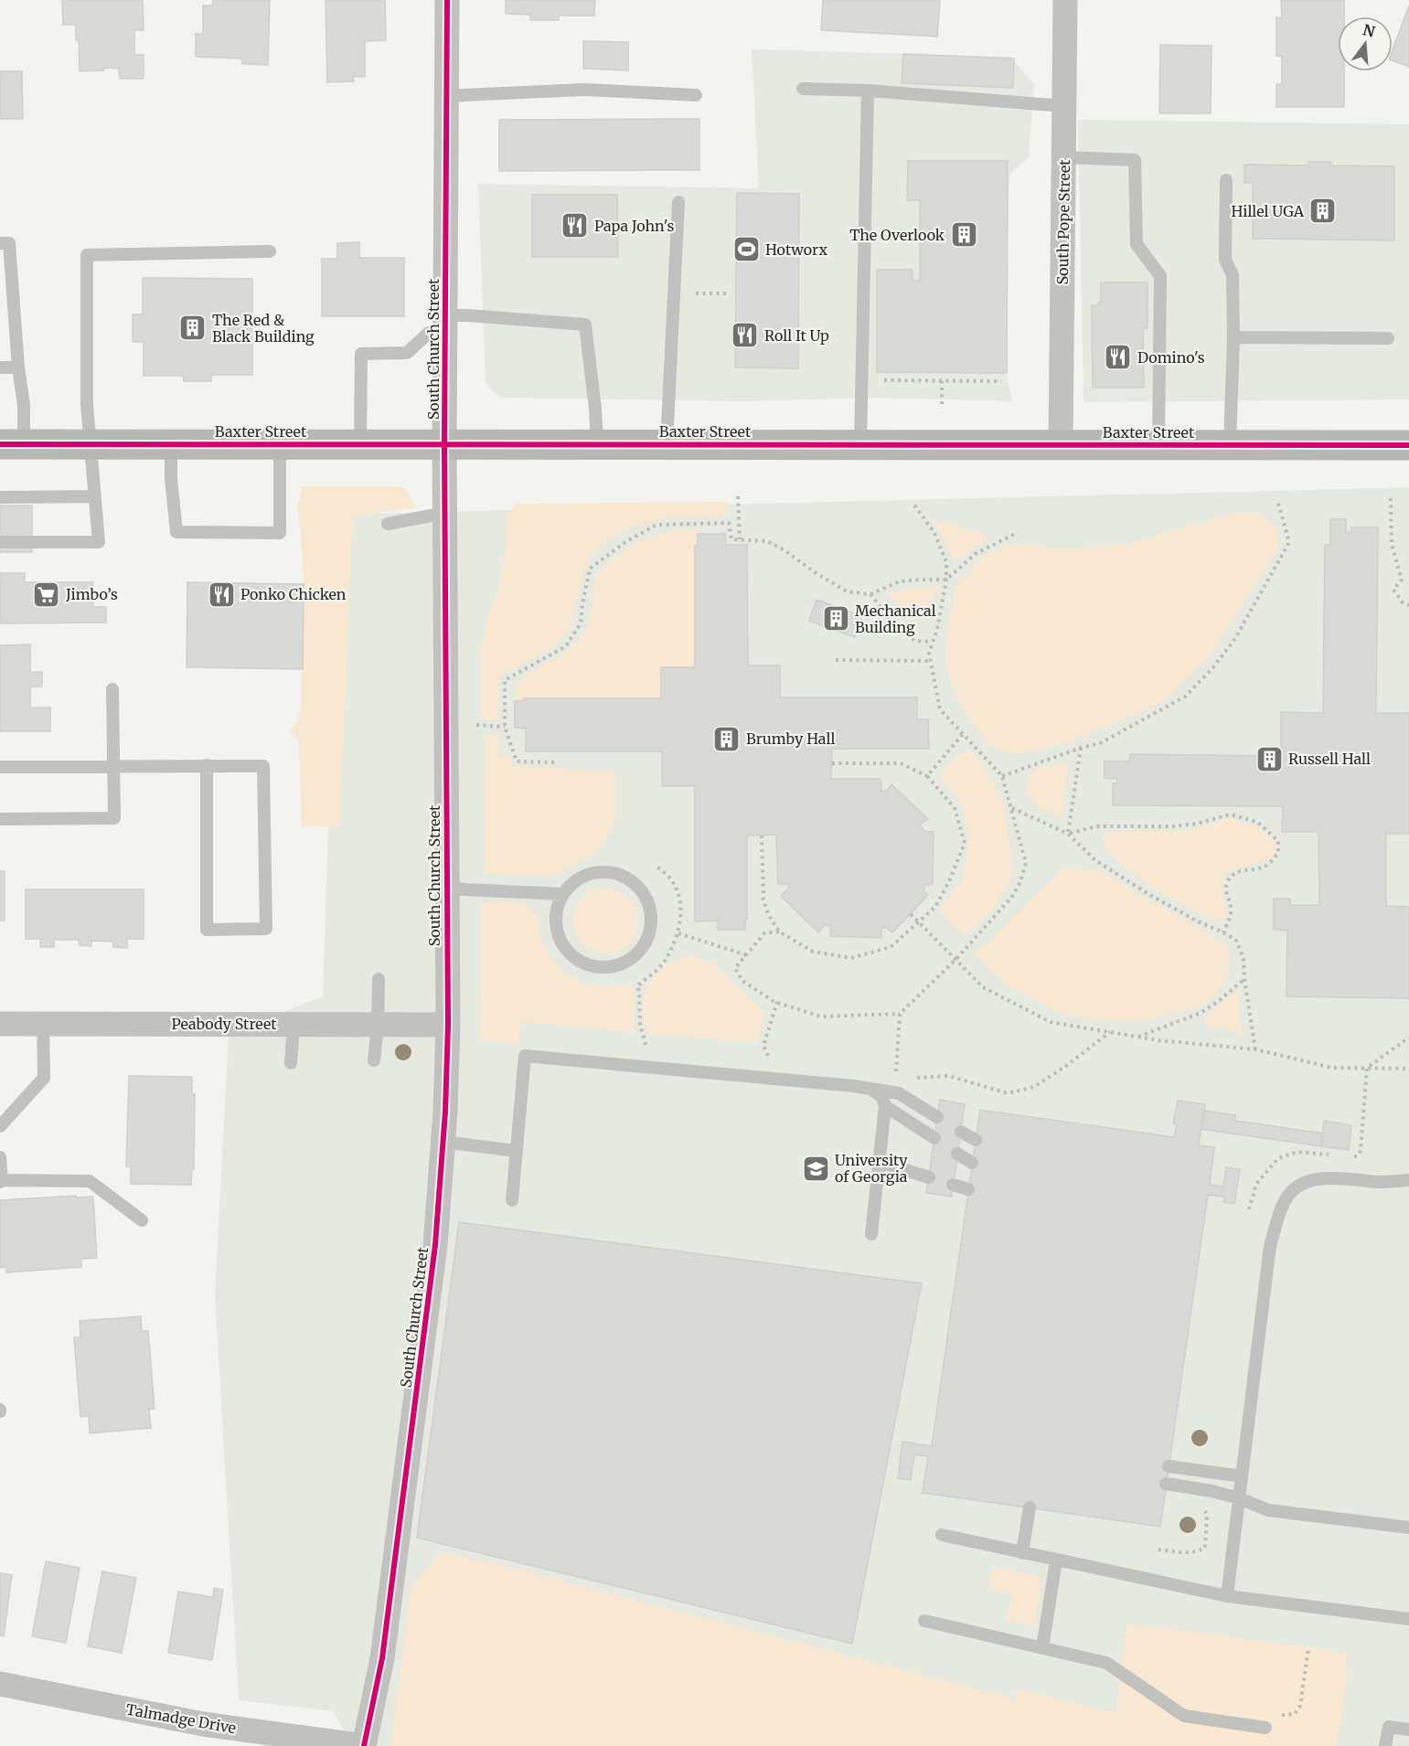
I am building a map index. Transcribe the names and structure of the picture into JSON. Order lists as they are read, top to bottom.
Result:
{
  "streets": {
    "main road": ["Baxter Street"],
    "street": [
      "South Pope Street",
      "South Church Street",
      "Peabody Street",
      "Talmadge Drive"
    ]
  },
  "crossings": [
    ["South Pope Street", "Baxter Street"],
    ["South Church Street", "Baxter Street"],
    ["South Church Street", "Peabody Street"],
    ["South Church Street", "Talmadge Drive"]
  ],
  "places": {
    "building": [
      "Hillel UGA",
      "The Overlook",
      "The Red & Black Building",
      "Mechanical Building",
      "Brumby Hall",
      "Russell Hall"
    ],
    "restaurant": [
      "Papa John's",
      "Roll It Up",
      "Domino's",
      "Ponko Chicken"
    ],
    "sports": ["Hotworx"],
    "supermarket": ["Jimbo’s"],
    "school or university": ["University of Georgia"]
  },
  "north": "top"
}
